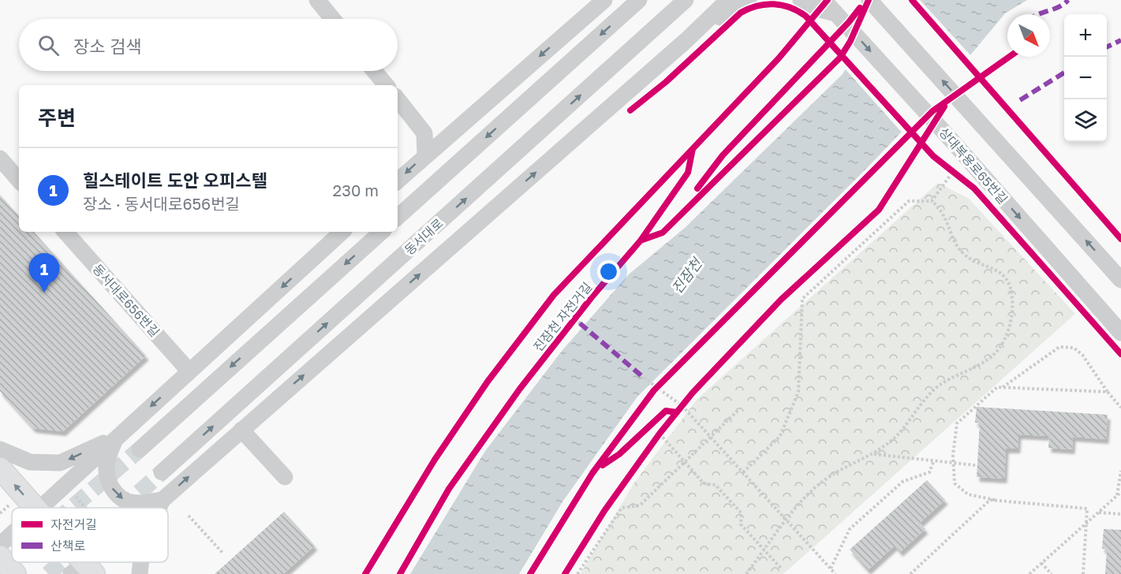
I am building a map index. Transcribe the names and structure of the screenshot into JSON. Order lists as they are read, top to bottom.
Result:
{
  "streets": {
    "street": ["상대복용로65번길", "동서대로", "동서대로656번길"],
    "cycle path": ["진잠천 자전거길"]
  },
  "water": ["진잠천"],
  "legend": ["자전거길", "산책로"],
  "north": "bottom right",
  "page": {
    "map_buttons": ["+", "−"],
    "search": "장소 검색",
    "heading": "주변",
    "list": [
      {
        "mark": "1",
        "name": "힐스테이트 도안 오피스텔",
        "note": "장소 · 동서대로656번길",
        "value": "230 m"
      }
    ],
    "pins": "1"
  }
}
